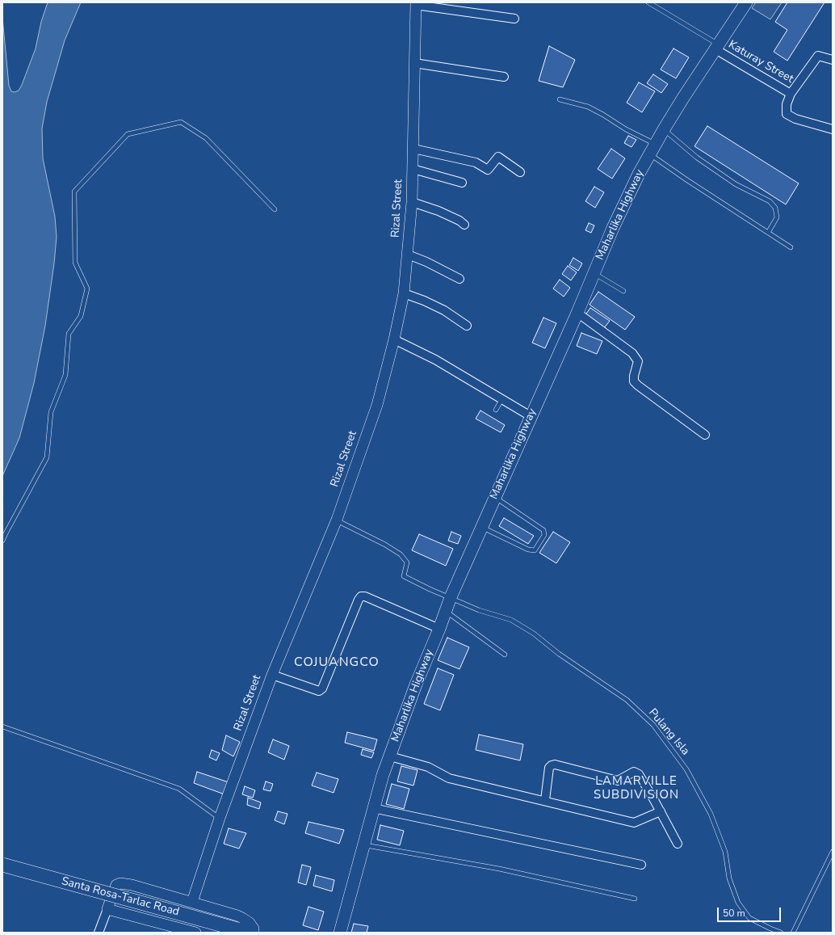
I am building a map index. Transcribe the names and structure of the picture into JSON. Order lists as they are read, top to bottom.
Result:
{
  "streets": {
    "highway": ["Santa Rosa-Tarlac Road"],
    "main road": ["Maharlika Highway"],
    "street": ["Katuray Street", "Rizal Street"],
    "lane": ["Pulang Isla"]
  },
  "crossings": [
    ["Katuray Street", "Maharlika Highway"],
    ["Rizal Street", "Pulang Isla"],
    ["Maharlika Highway", "Pulang Isla"]
  ],
  "districts": ["COJUANGCO", "LAMARVILLE SUBDIVISION"],
  "scale_bar": "50 m"
}
